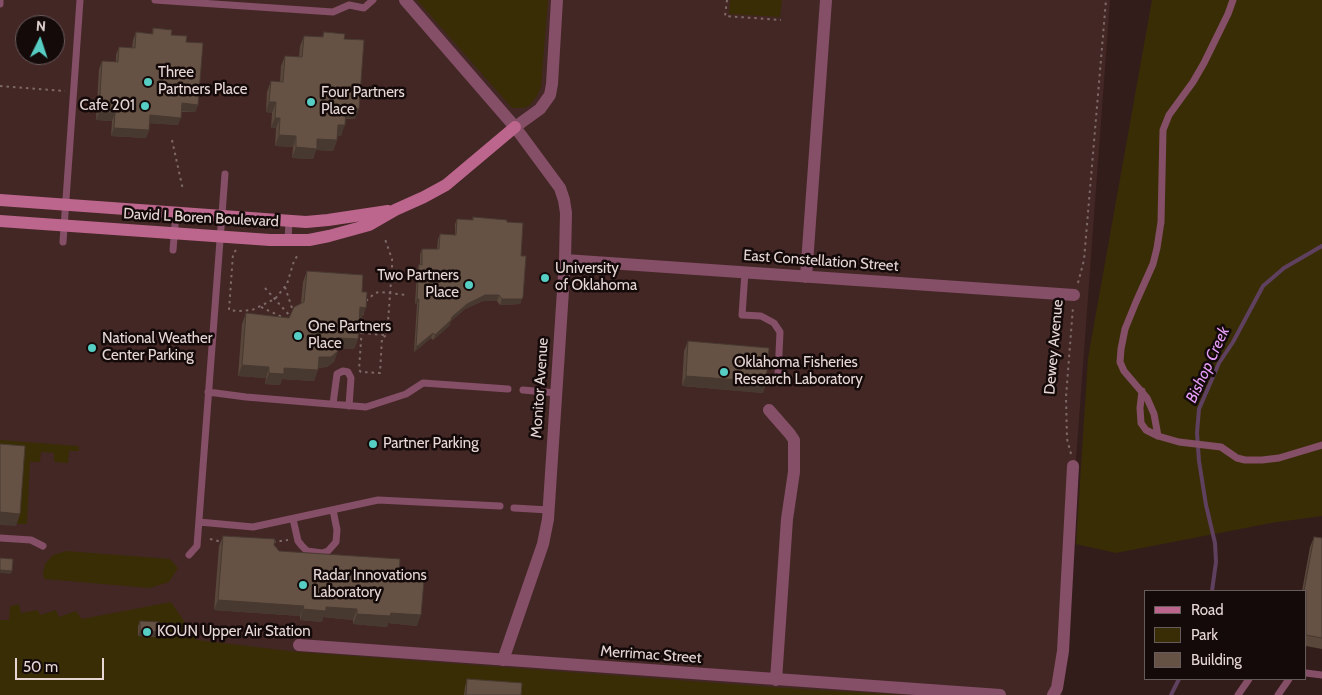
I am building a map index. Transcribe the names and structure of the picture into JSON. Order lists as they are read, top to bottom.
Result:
{
  "streets": {
    "street": [
      "David L Boren Boulevard",
      "East Constellation Street",
      "Monitor Avenue",
      "Merrimac Street"
    ],
    "path": ["Dewey Avenue"]
  },
  "crossings": [
    ["David L Boren Boulevard", "Monitor Avenue"],
    ["East Constellation Street", "Dewey Avenue"],
    ["East Constellation Street", "Monitor Avenue"],
    ["Monitor Avenue", "Merrimac Street"]
  ],
  "water": ["Bishop Creek"],
  "places": [
    "Three Partners Place",
    "Four Partners Place",
    "Cafe 201",
    "University of Oklahoma",
    "Two Partners Place",
    "One Partners Place",
    "National Weather Center Parking",
    "Oklahoma Fisheries Research Laboratory",
    "Partner Parking",
    "Radar Innovations Laboratory",
    "KOUN Upper Air Station"
  ],
  "legend": ["Road", "Park", "Building"],
  "scale_bar": "50 m",
  "north": "top"
}
